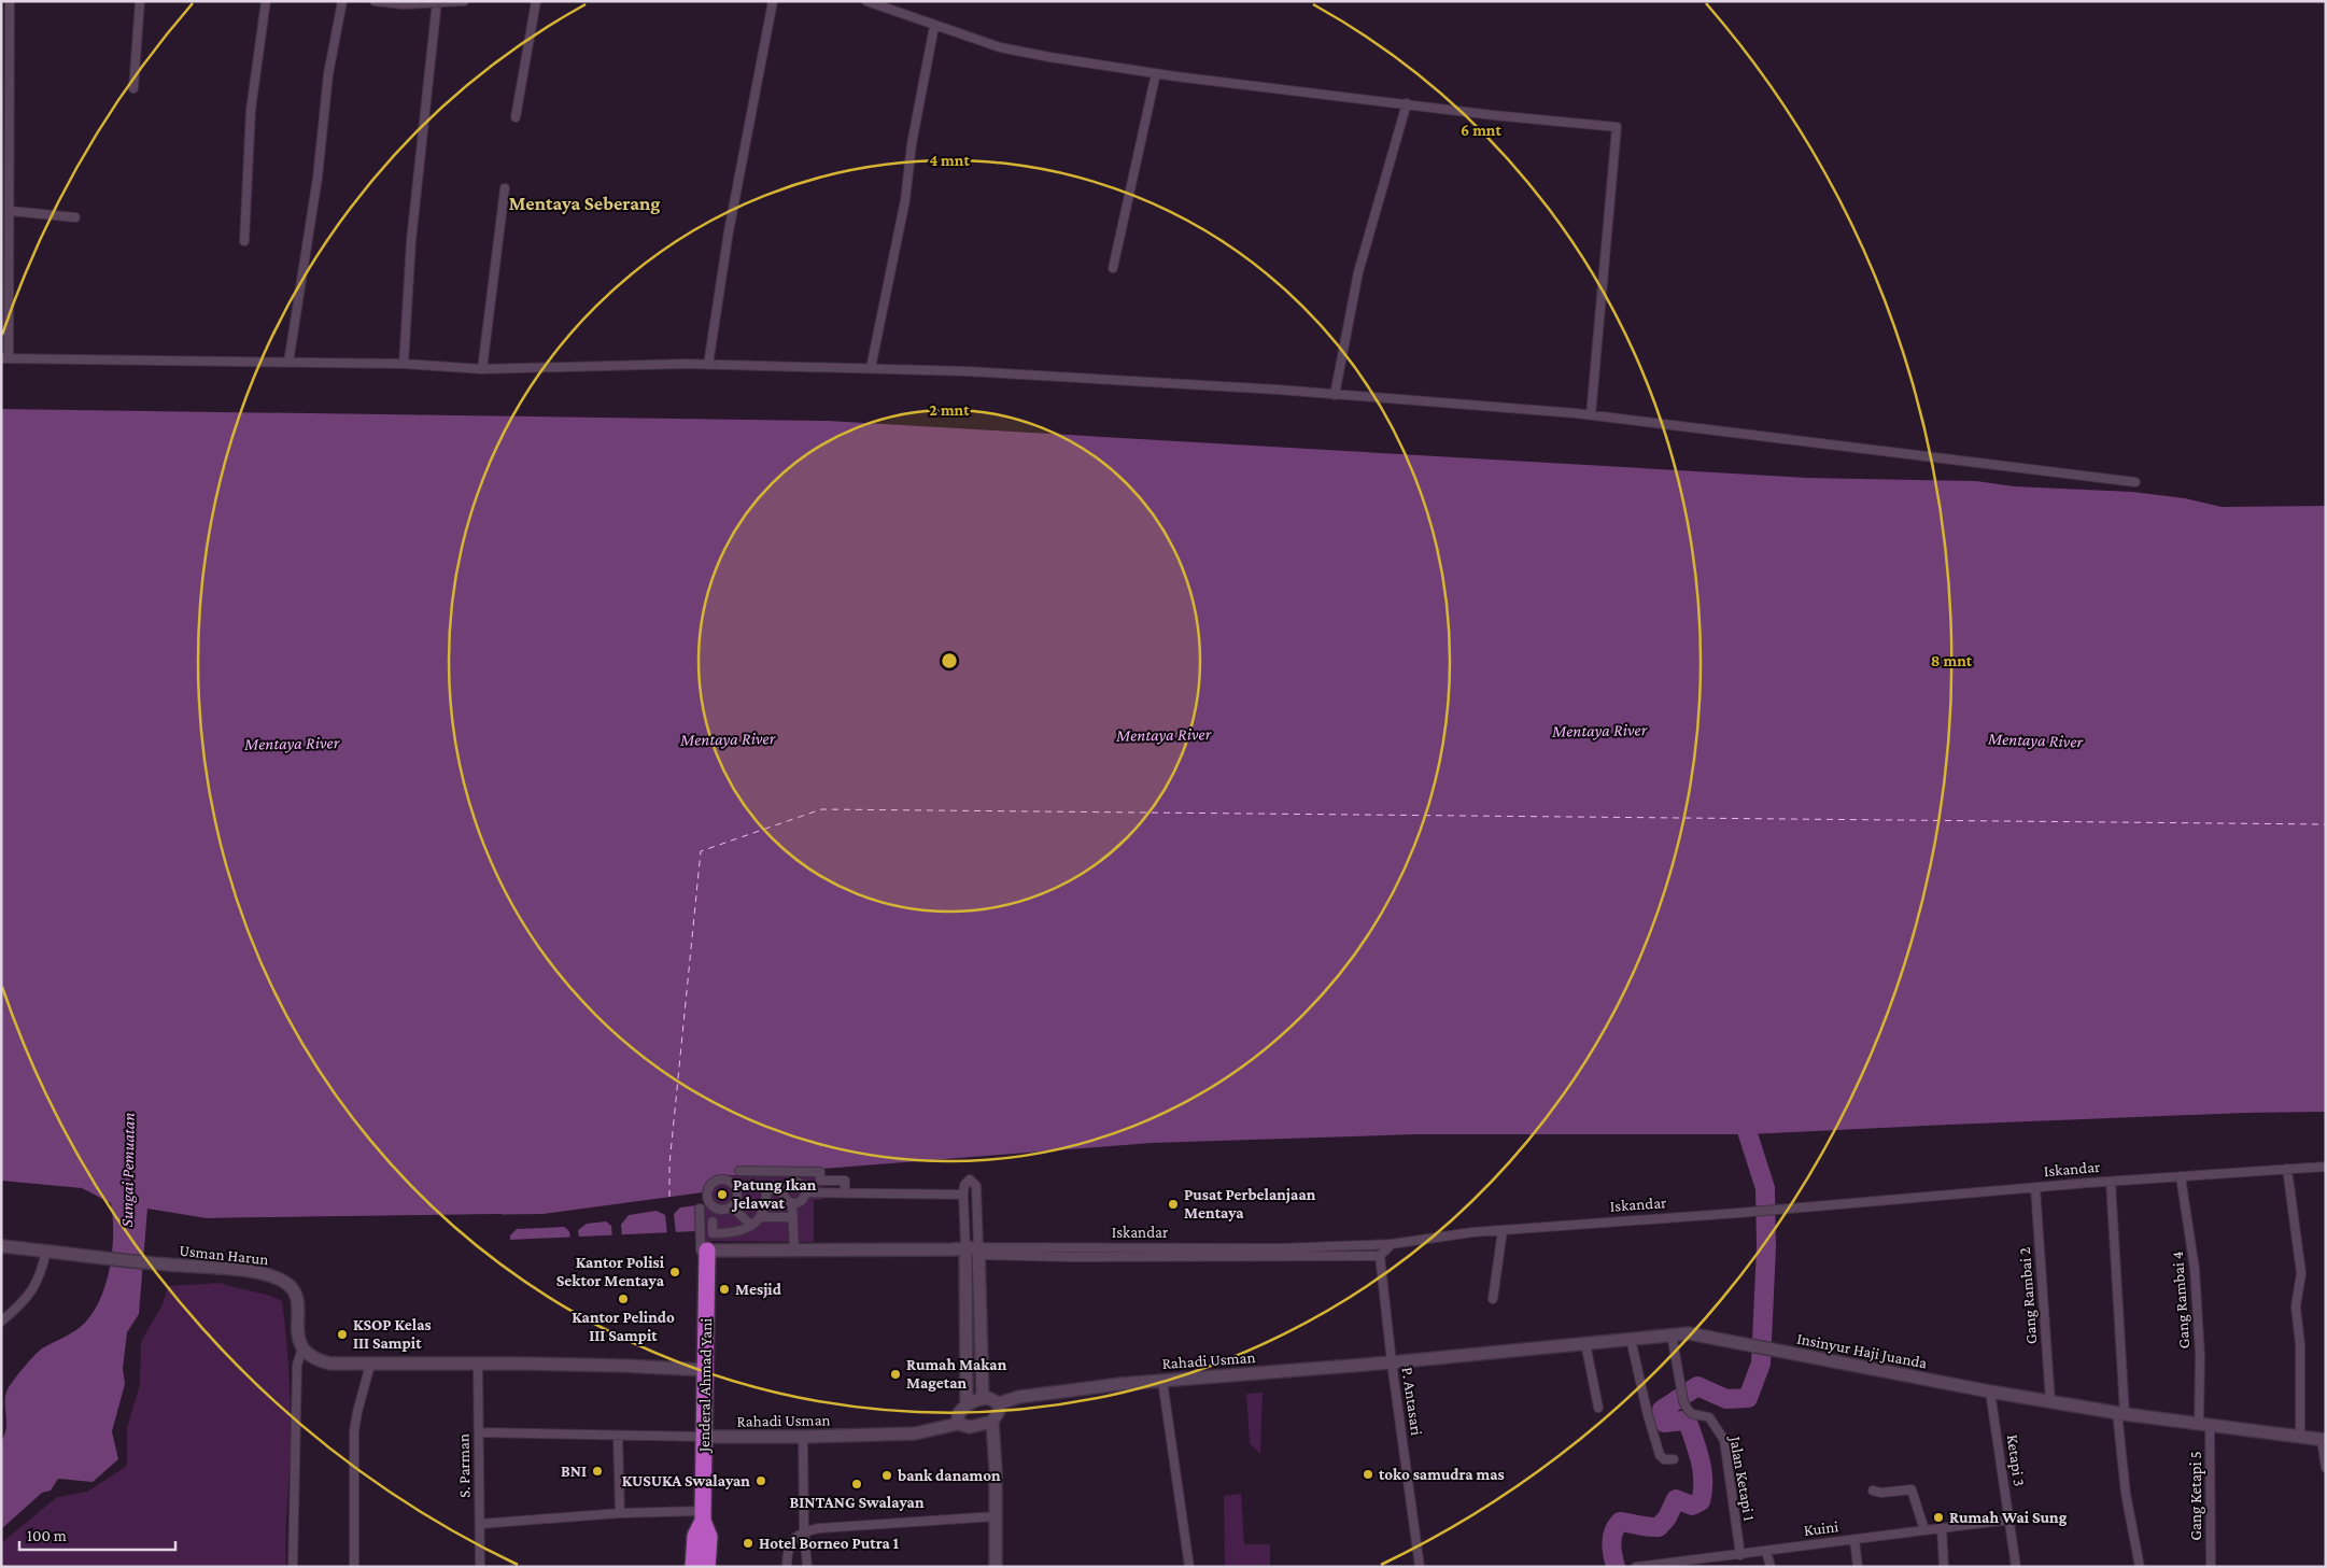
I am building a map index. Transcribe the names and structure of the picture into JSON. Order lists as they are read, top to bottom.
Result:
{
  "streets": {
    "highway": ["Jenderal Ahmad Yani"],
    "street": [
      "Iskandar",
      "Usman Harun",
      "Gang Rambai 2",
      "Gang Rambai 4",
      "Insinyur Haji Juanda",
      "Rahadi Usman",
      "P. Antasari",
      "Ketapi 3",
      "S. Parman",
      "Jalan Ketapi 1",
      "Gang Ketapi 5",
      "Kuini"
    ]
  },
  "crossings": [
    ["Iskandar", "Gang Rambai 2"],
    ["Iskandar", "Gang Rambai 4"],
    ["Iskandar", "Jenderal Ahmad Yani"],
    ["Iskandar", "P. Antasari"],
    ["Gang Rambai 2", "Insinyur Haji Juanda"],
    ["Gang Rambai 4", "Insinyur Haji Juanda"],
    ["Gang Rambai 4", "Gang Ketapi 5"],
    ["Insinyur Haji Juanda", "Rahadi Usman"],
    ["Insinyur Haji Juanda", "P. Antasari"],
    ["Insinyur Haji Juanda", "Ketapi 3"],
    ["Insinyur Haji Juanda", "Jalan Ketapi 1"],
    ["Insinyur Haji Juanda", "Gang Ketapi 5"],
    ["Rahadi Usman", "Jenderal Ahmad Yani"],
    ["Rahadi Usman", "P. Antasari"],
    ["Rahadi Usman", "S. Parman"],
    ["Ketapi 3", "Kuini"],
    ["Jalan Ketapi 1", "Kuini"]
  ],
  "districts": ["Mentaya Seberang"],
  "water": ["Mentaya River", "Sungai Pemuatan"],
  "places": [
    "Patung Ikan Jelawat",
    "Pusat Perbelanjaan Mentaya",
    "Kantor Polisi Sektor Mentaya",
    "Mesjid",
    "Kantor Pelindo III Sampit",
    "KSOP Kelas III Sampit",
    "Rumah Makan Magetan",
    "BNI",
    "toko samudra mas",
    "bank danamon",
    "KUSUKA Swalayan",
    "BINTANG Swalayan",
    "Rumah Wai Sung",
    "Hotel Borneo Putra 1"
  ],
  "scale_bar": "100 m",
  "rings": [
    "6 mnt",
    "4 mnt",
    "2 mnt",
    "8 mnt"
  ]
}
